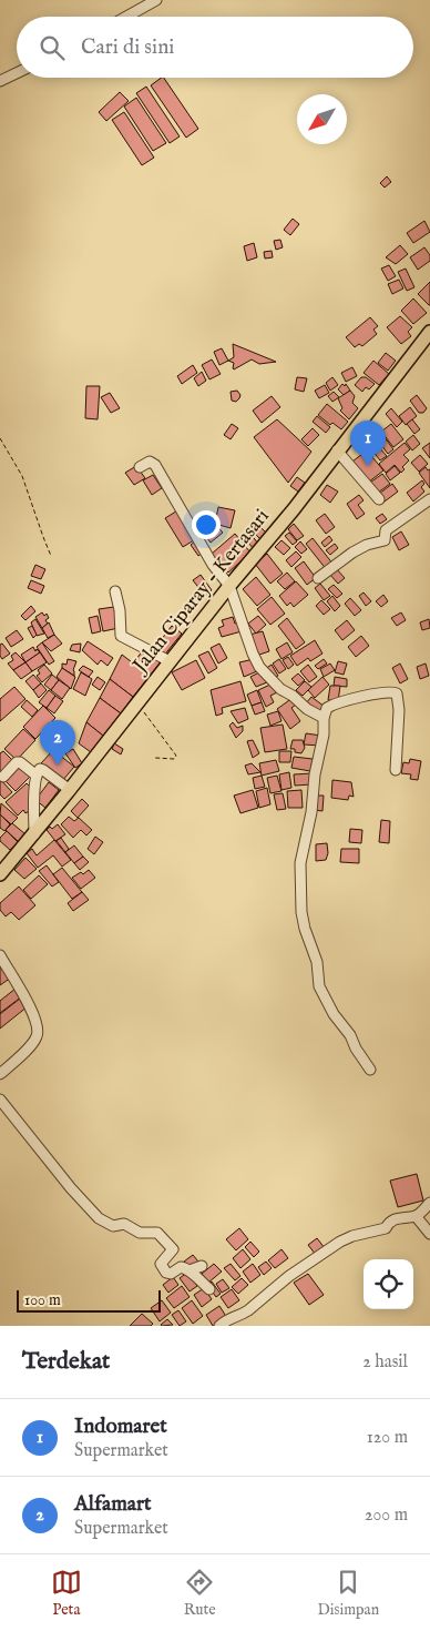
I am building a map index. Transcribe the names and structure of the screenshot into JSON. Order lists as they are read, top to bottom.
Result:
{
  "streets": {
    "main road": ["Jalan Ciparay - Kertasari"]
  },
  "scale_bar": "100 m",
  "north": "bottom left",
  "page": {
    "search": "Cari di sini",
    "pins": ["1", "2"],
    "scale": "100 m",
    "heading": ["Terdekat", "2 hasil"],
    "list": [
      {
        "mark": "1",
        "name": "Indomaret",
        "note": "Supermarket",
        "value": "120 m"
      },
      {
        "mark": "2",
        "name": "Alfamart",
        "note": "Supermarket",
        "value": "200 m"
      }
    ],
    "nav": ["Peta", "Rute", "Disimpan"]
  }
}
